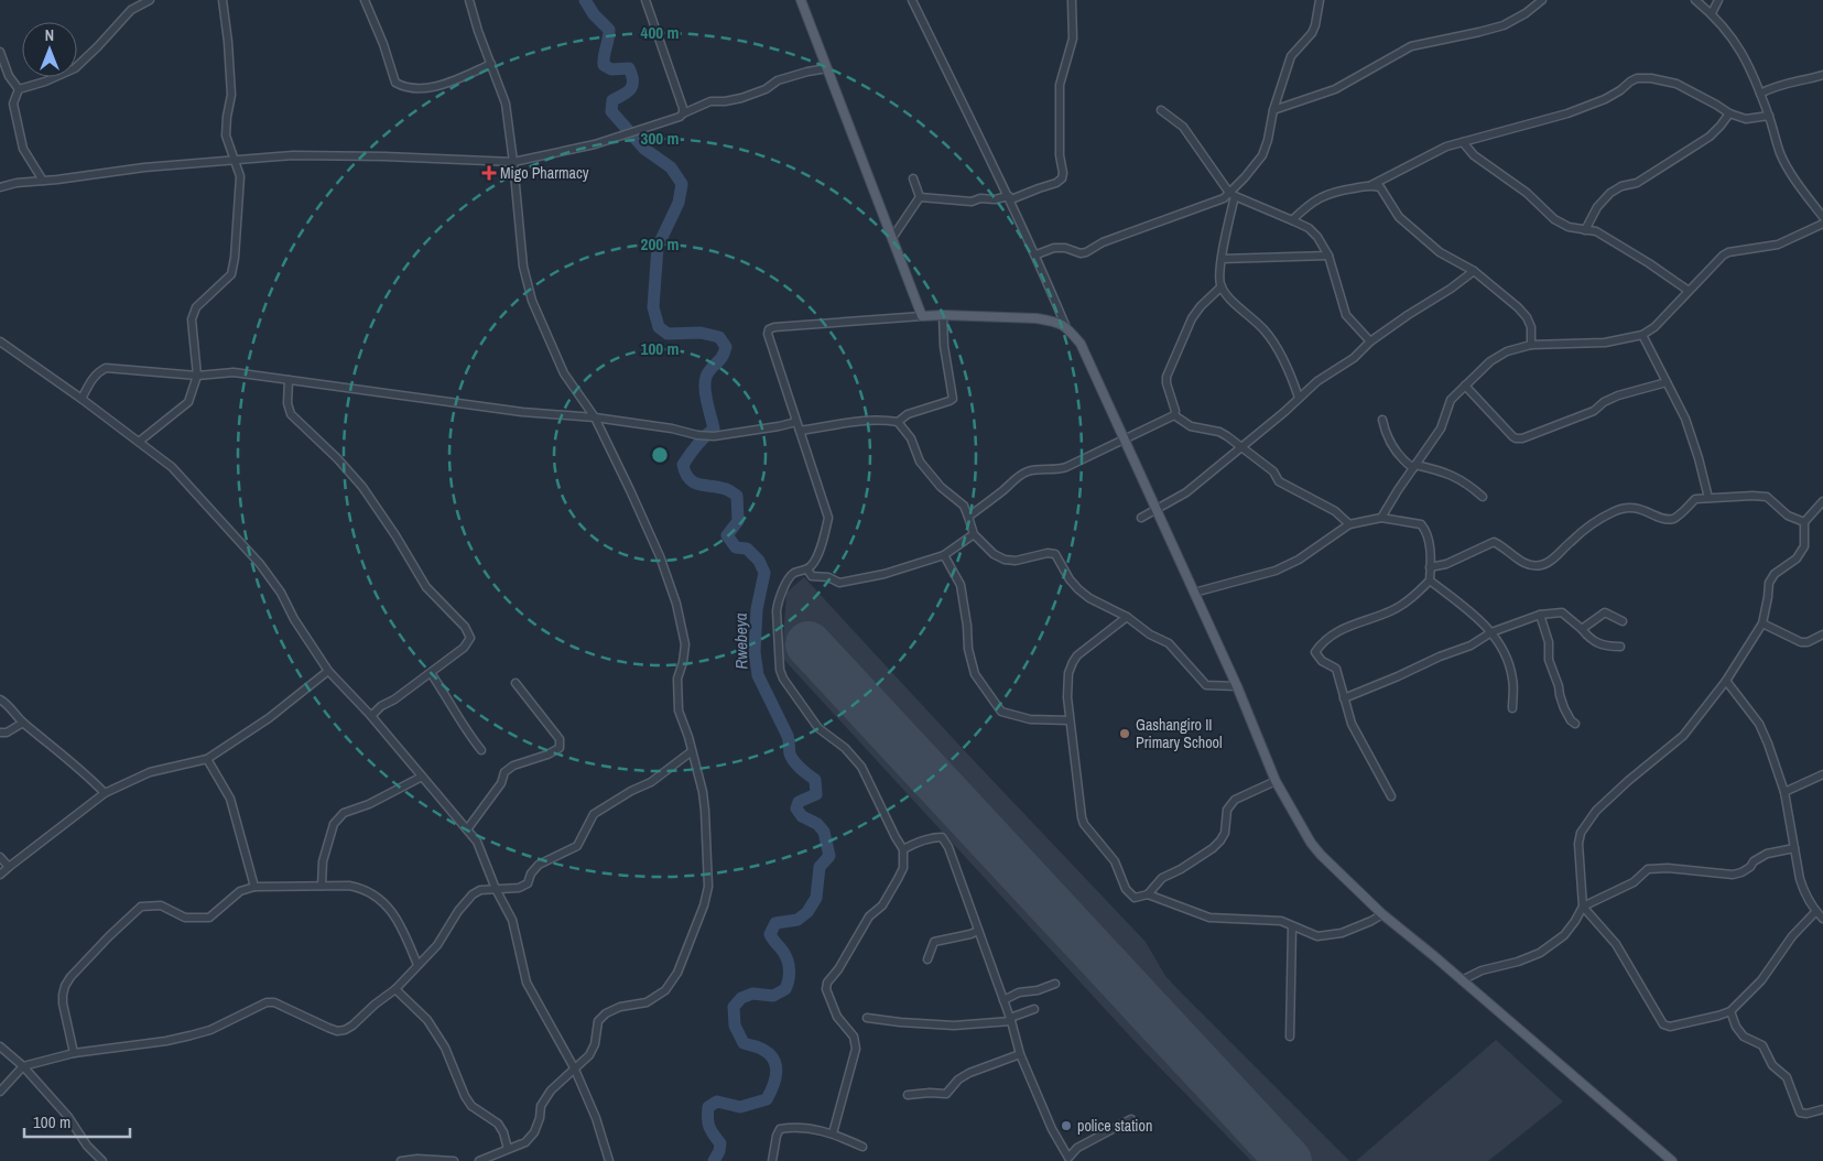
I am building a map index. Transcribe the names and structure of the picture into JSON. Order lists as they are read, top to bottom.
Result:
{
  "water": ["Rwebeya"],
  "places": {
    "health": ["Migo Pharmacy"],
    "other": ["Gashangiro II Primary School", "police station"]
  },
  "scale_bar": "100 m",
  "north": "top",
  "rings": [
    "400 m",
    "300 m",
    "200 m",
    "100 m"
  ]
}
